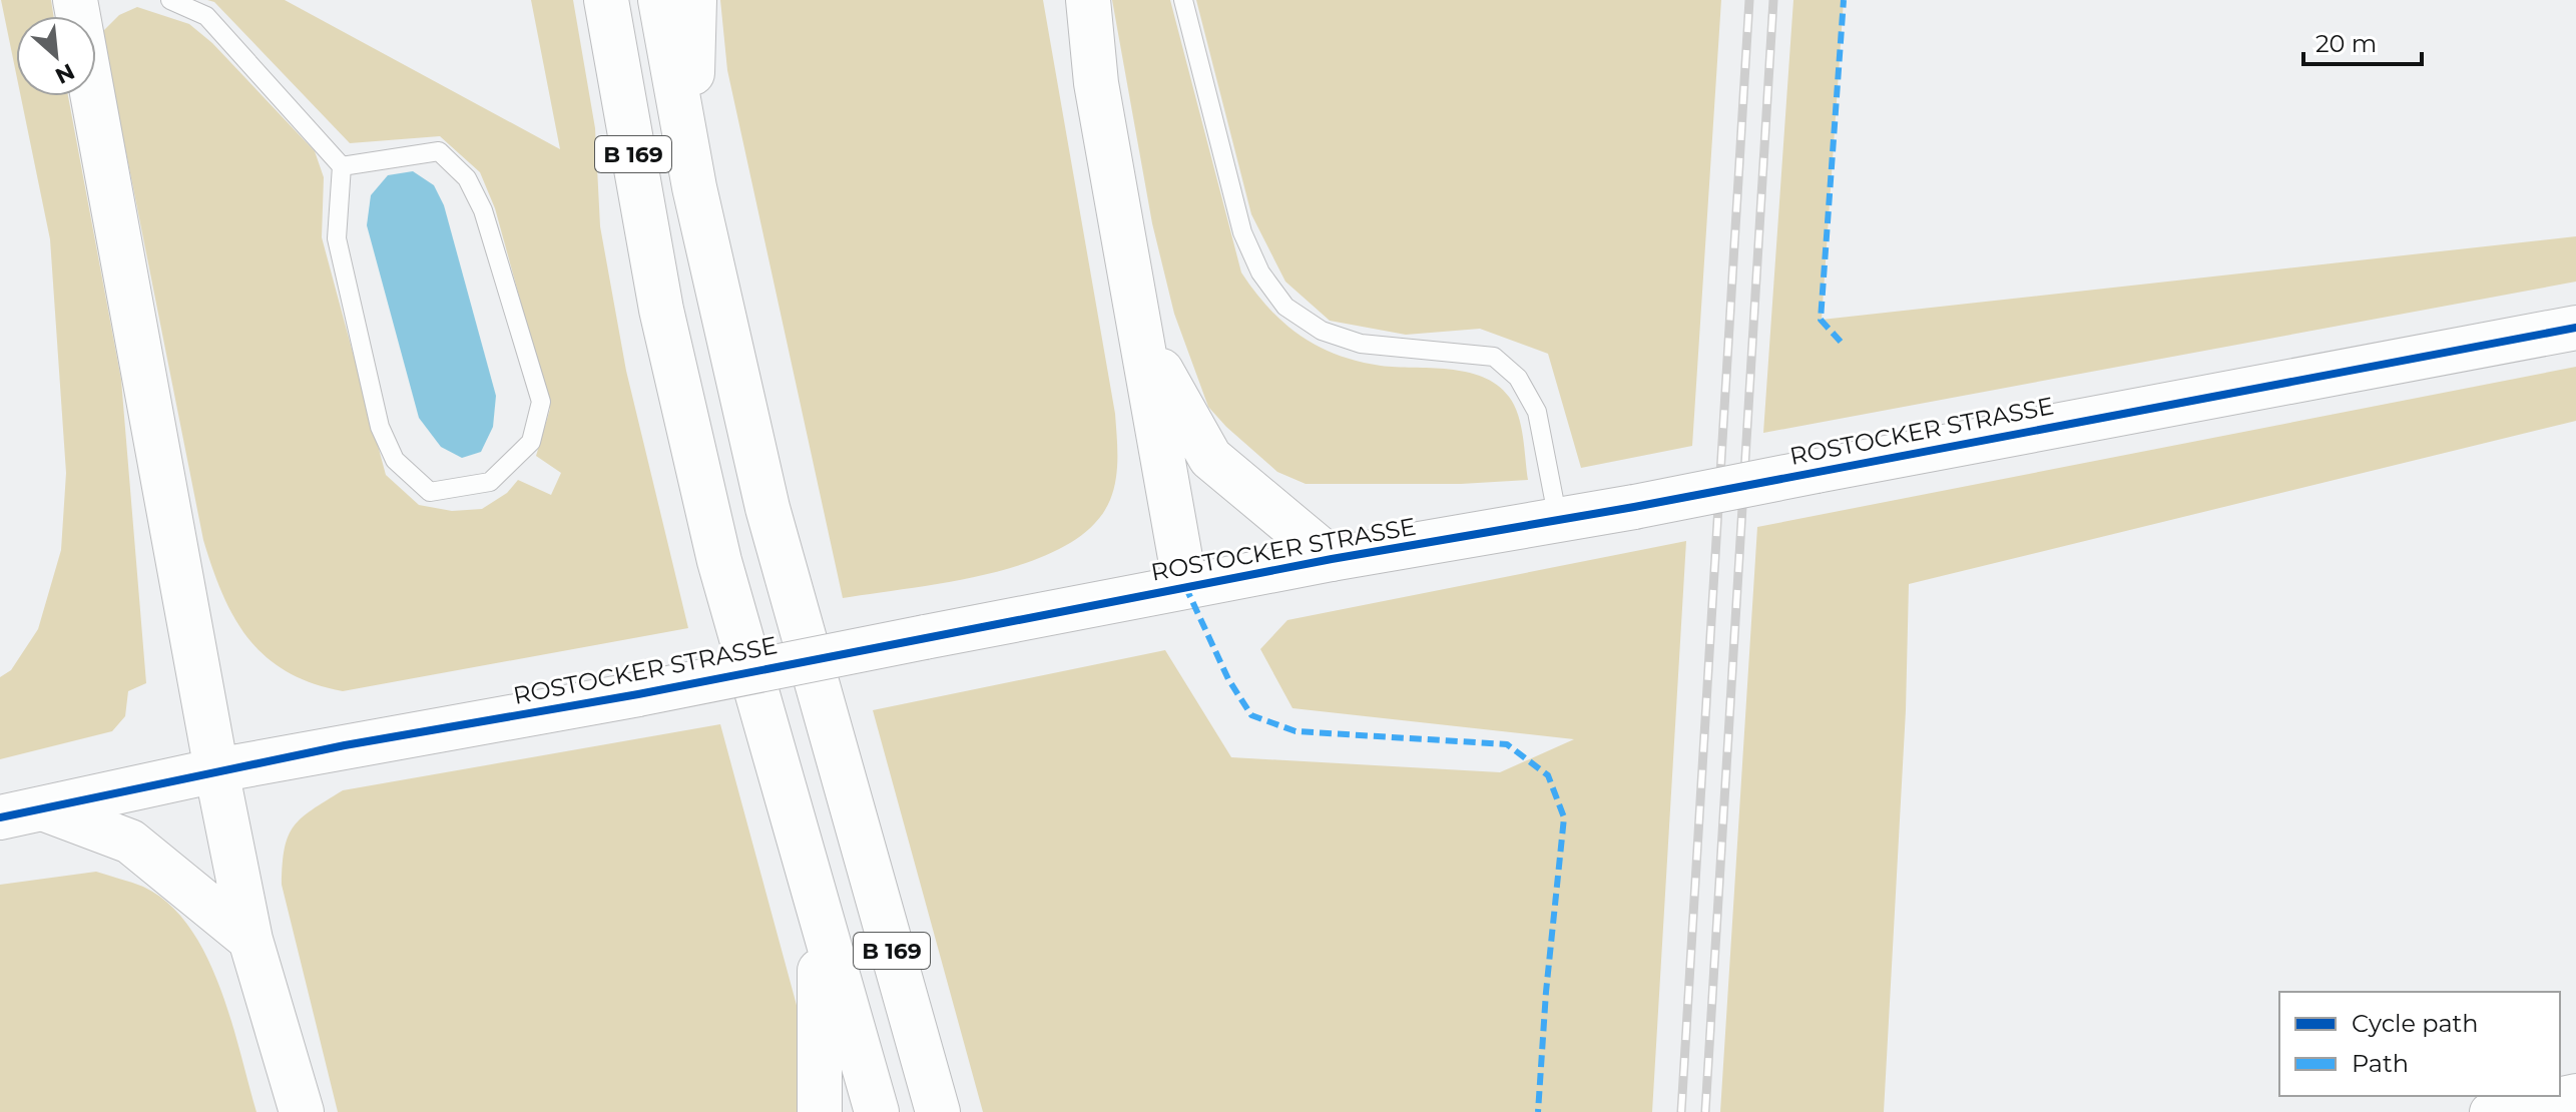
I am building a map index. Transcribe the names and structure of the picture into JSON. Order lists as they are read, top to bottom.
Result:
{
  "streets": {
    "main road": ["B 169", "ROSTOCKER STRASSE"]
  },
  "legend": ["Cycle path", "Path"],
  "scale_bar": "20 m",
  "north": "bottom right"
}
